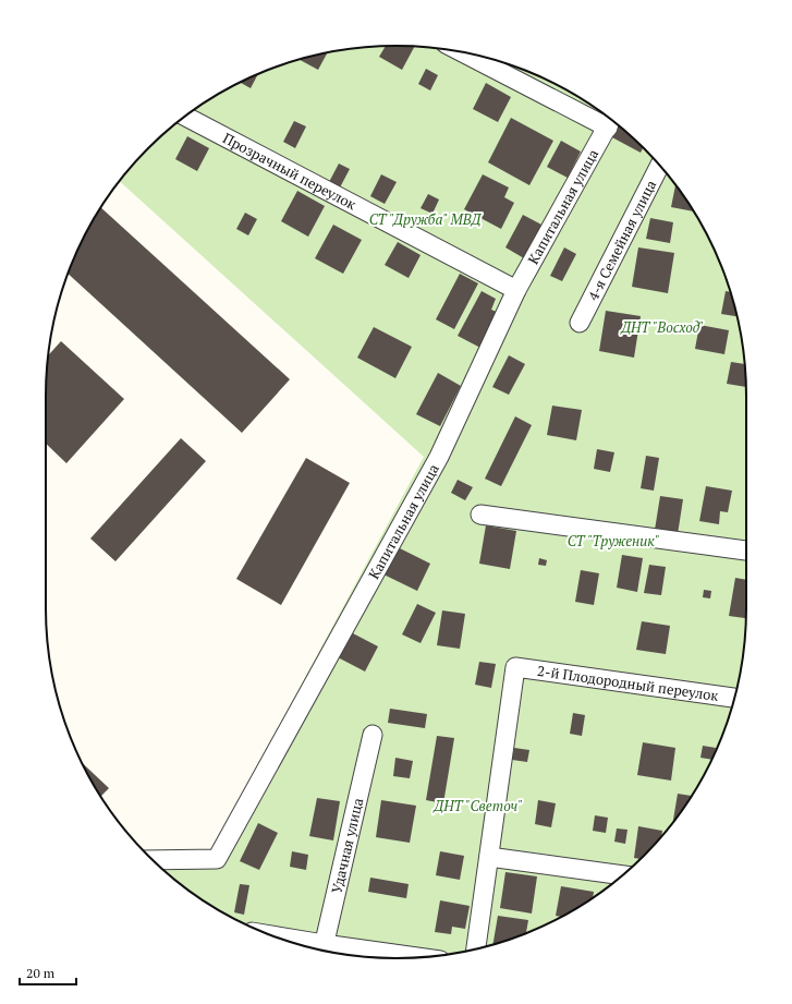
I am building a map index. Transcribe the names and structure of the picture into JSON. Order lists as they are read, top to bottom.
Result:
{
  "streets": {
    "street": [
      "Прозрачный переулок",
      "Капитальная улица",
      "4-я Семейная улица",
      "2-й Плодородный переулок",
      "Удачная улица"
    ]
  },
  "crossings": [
    ["Прозрачный переулок", "Капитальная улица"]
  ],
  "parks": [
    "СТ \"Дружба\" МВД",
    "ДНТ \"Восход\"",
    "СТ \"Труженик\"",
    "ДНТ \"Светоч\""
  ],
  "scale_bar": "20 m"
}
